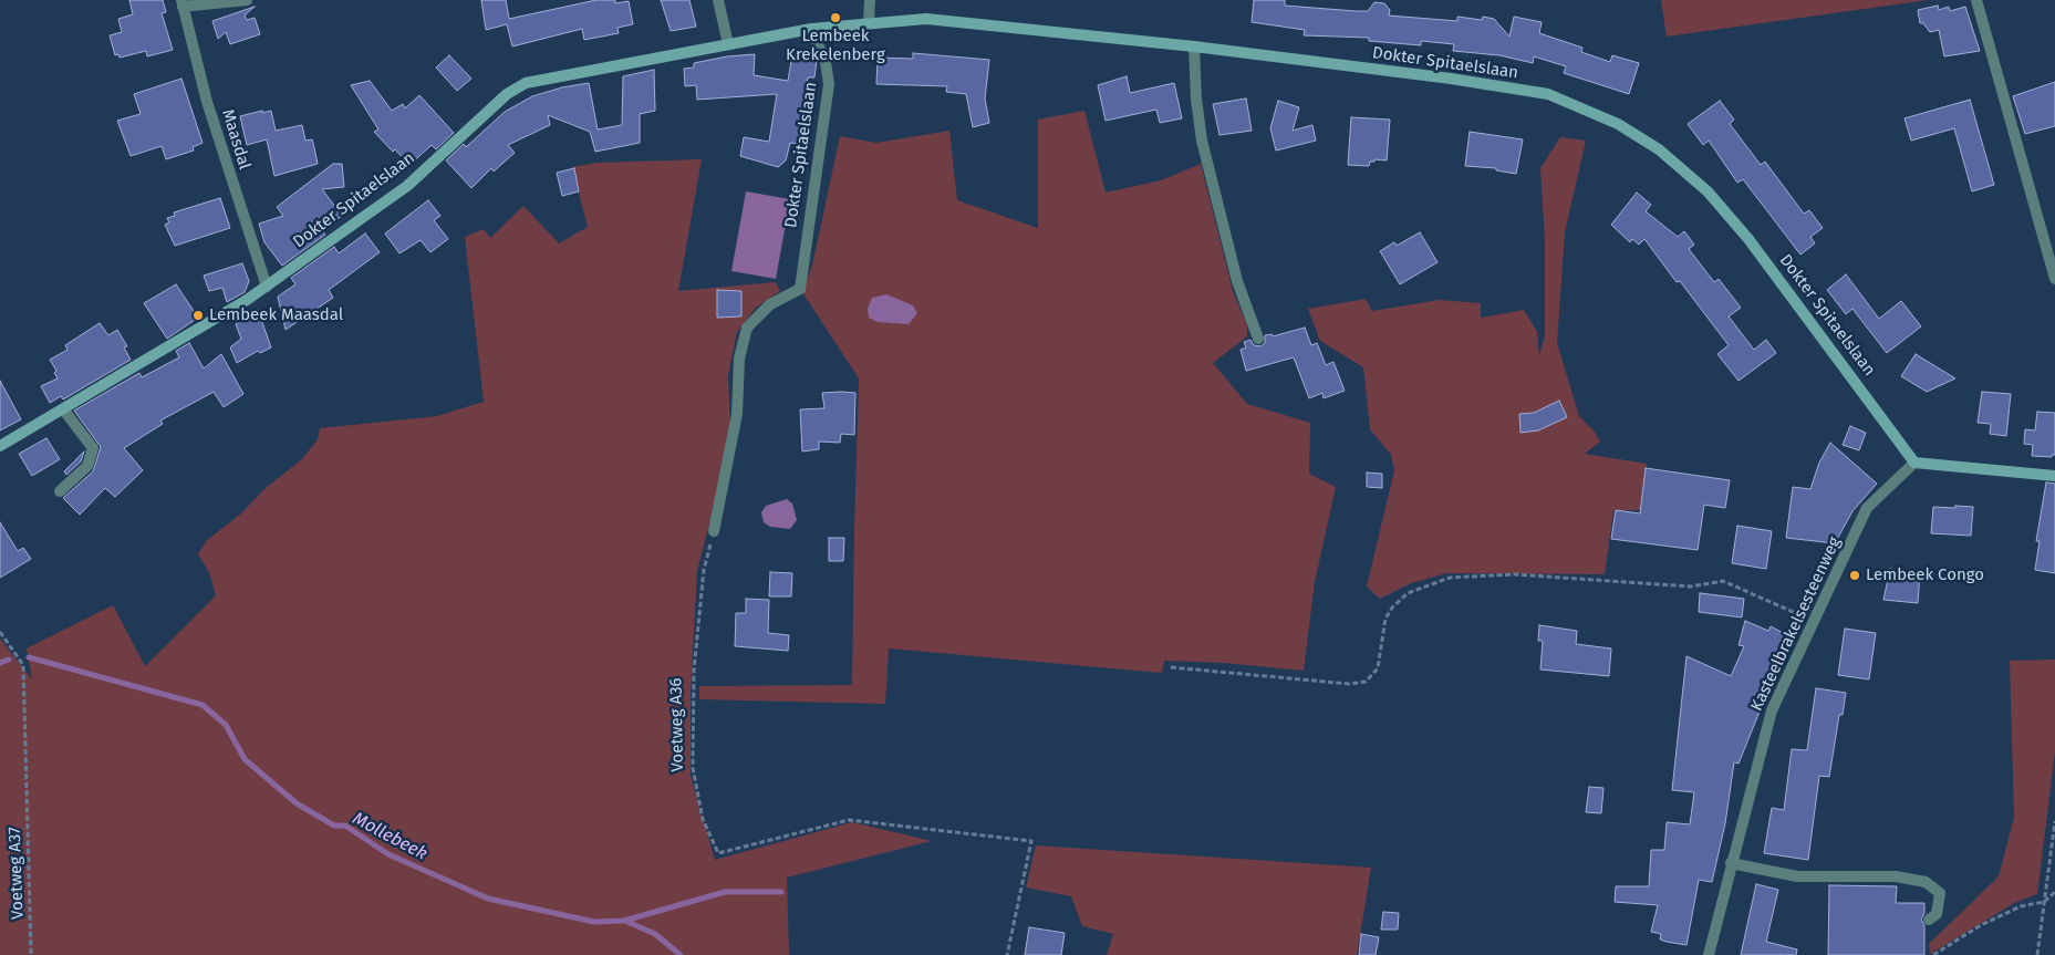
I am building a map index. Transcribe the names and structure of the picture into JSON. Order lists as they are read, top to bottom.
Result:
{
  "streets": {
    "street": ["Dokter Spitaelslaan", "Maasdal", "Kasteelbrakelsesteenweg"],
    "path": ["Voetweg A36", "Voetweg A37"]
  },
  "crossings": [
    ["Dokter Spitaelslaan", "Maasdal"],
    ["Dokter Spitaelslaan", "Kasteelbrakelsesteenweg"],
    ["Dokter Spitaelslaan", "Voetweg A36"]
  ],
  "water": ["Mollebeek"],
  "places": ["Lembeek Krekelenberg", "Lembeek Maasdal", "Lembeek Congo"]
}
